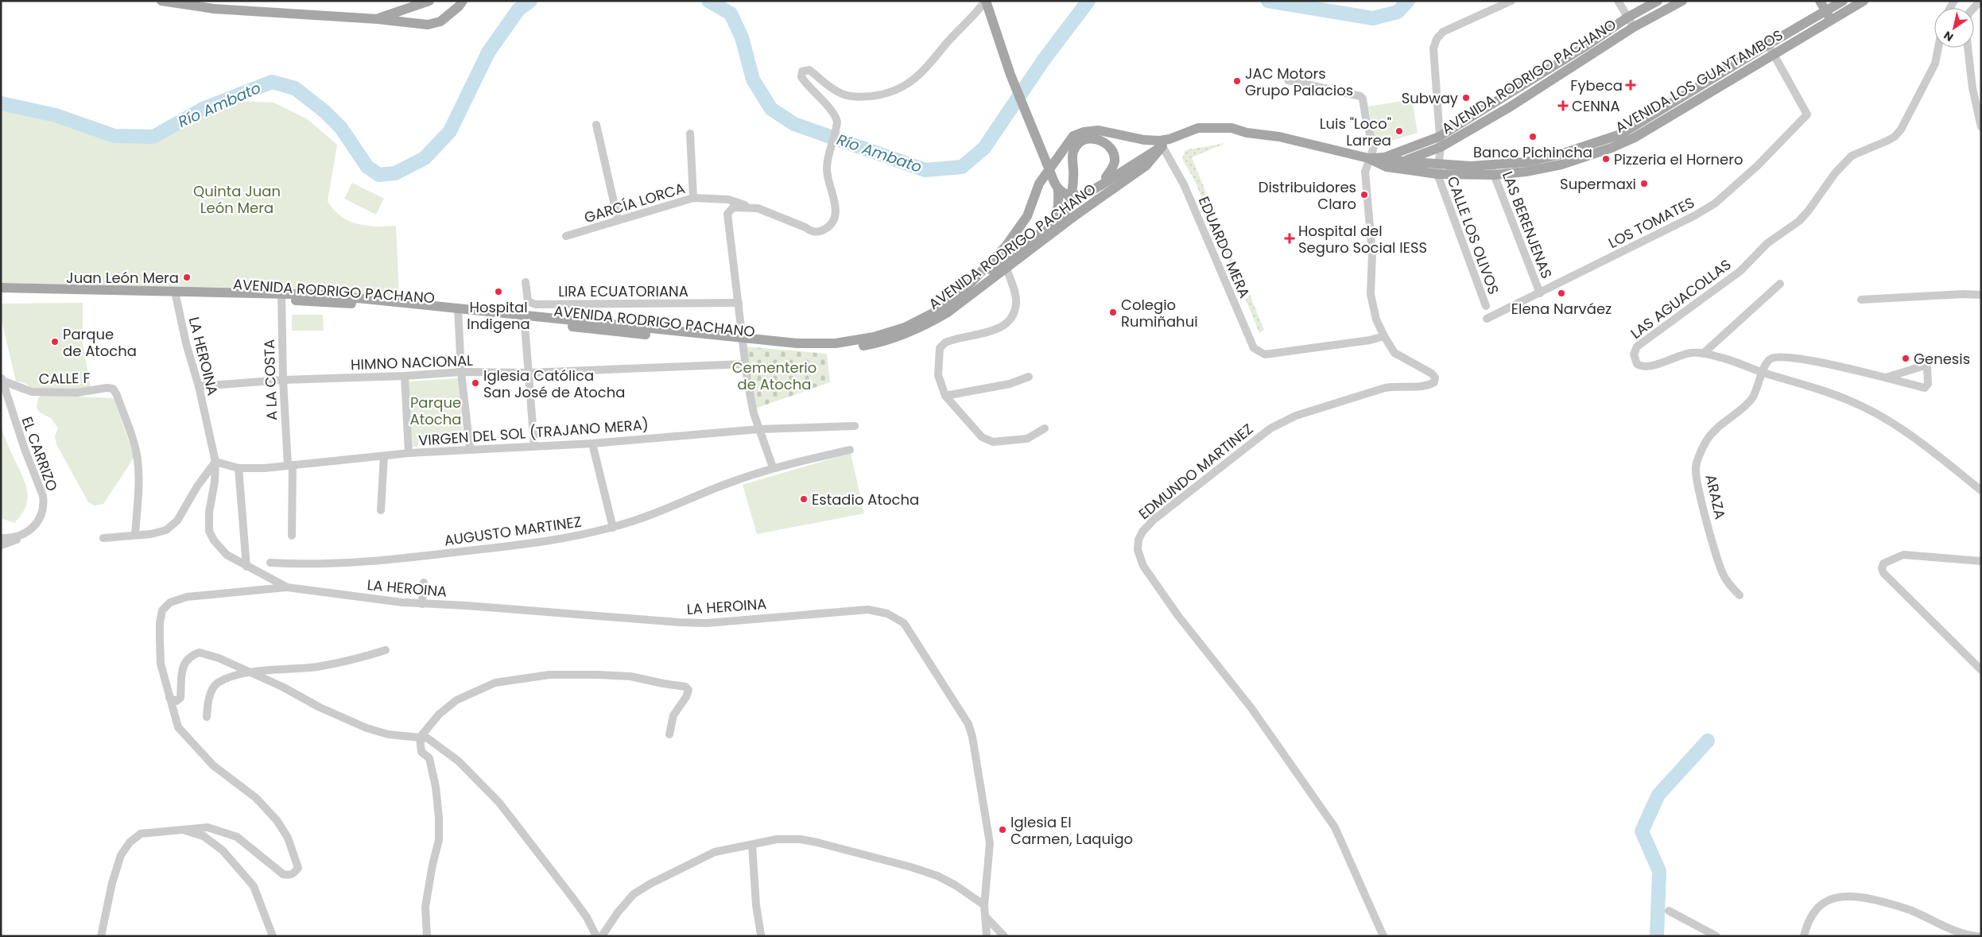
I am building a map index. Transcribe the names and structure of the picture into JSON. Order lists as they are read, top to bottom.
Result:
{
  "streets": {
    "main road": ["AVENIDA RODRIGO PACHANO", "AVENIDA LOS GUAYTAMBOS"],
    "street": [
      "GARCÍA LORCA",
      "LOS TOMATES",
      "LAS BERENJENAS",
      "CALLE LOS OLIVOS",
      "EDUARDO MERA",
      "LIRA ECUATORIANA",
      "LAS AGUACOLLAS",
      "LA HEROINA",
      "HIMNO NACIONAL",
      "CALLE F",
      "A LA COSTA",
      "VIRGEN DEL SOL (TRAJANO MERA)",
      "EL CARRIZO",
      "EDMUNDO MARTINEZ",
      "ARAZA",
      "AUGUSTO MARTINEZ"
    ]
  },
  "crossings": [
    ["AVENIDA RODRIGO PACHANO", "AVENIDA LOS GUAYTAMBOS"],
    ["AVENIDA RODRIGO PACHANO", "EDUARDO MERA"],
    ["AVENIDA RODRIGO PACHANO", "LA HEROINA"],
    ["AVENIDA RODRIGO PACHANO", "A LA COSTA"],
    ["AVENIDA LOS GUAYTAMBOS", "LOS TOMATES"],
    ["AVENIDA LOS GUAYTAMBOS", "LAS BERENJENAS"],
    ["AVENIDA LOS GUAYTAMBOS", "CALLE LOS OLIVOS"],
    ["AVENIDA LOS GUAYTAMBOS", "EDMUNDO MARTINEZ"],
    ["LOS TOMATES", "LAS BERENJENAS"],
    ["EDUARDO MERA", "EDMUNDO MARTINEZ"],
    ["LAS AGUACOLLAS", "ARAZA"],
    ["LA HEROINA", "HIMNO NACIONAL"],
    ["LA HEROINA", "VIRGEN DEL SOL (TRAJANO MERA)"],
    ["HIMNO NACIONAL", "A LA COSTA"],
    ["CALLE F", "EL CARRIZO"],
    ["A LA COSTA", "VIRGEN DEL SOL (TRAJANO MERA)"]
  ],
  "water": ["Río Ambato"],
  "parks": ["Quinta Juan León Mera", "Cementerio de Atocha", "Parque Atocha"],
  "places": {
    "other": [
      "JAC Motors Grupo Palacios",
      "Subway",
      "Luis \"Loco\" Larrea",
      "Banco Pichincha",
      "Pizzeria el Hornero",
      "Supermaxi",
      "Distribuidores Claro",
      "Juan León Mera",
      "Hospital Indigena",
      "Elena Narváez",
      "Colegio Rumiñahui",
      "Parque de Atocha",
      "Genesis",
      "Iglesia Católica San José de Atocha",
      "Estadio Atocha",
      "Iglesia El Carmen, Laquigo"
    ],
    "health": ["Fybeca", "CENNA", "Hospital del Seguro Social IESS"]
  },
  "north": "bottom left"
}
